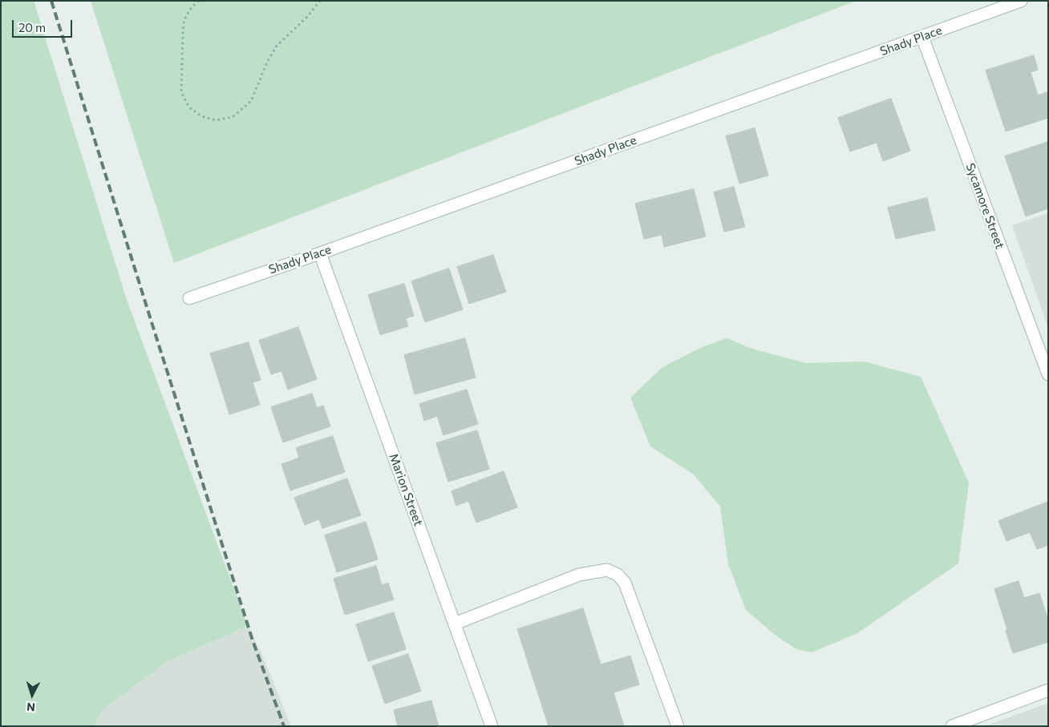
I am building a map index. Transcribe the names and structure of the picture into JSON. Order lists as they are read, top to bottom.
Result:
{
  "streets": {
    "street": ["Shady Place", "Sycamore Street", "Marion Street"]
  },
  "crossings": [
    ["Shady Place", "Sycamore Street"],
    ["Shady Place", "Marion Street"]
  ],
  "scale_bar": "20 m",
  "north": "bottom"
}
